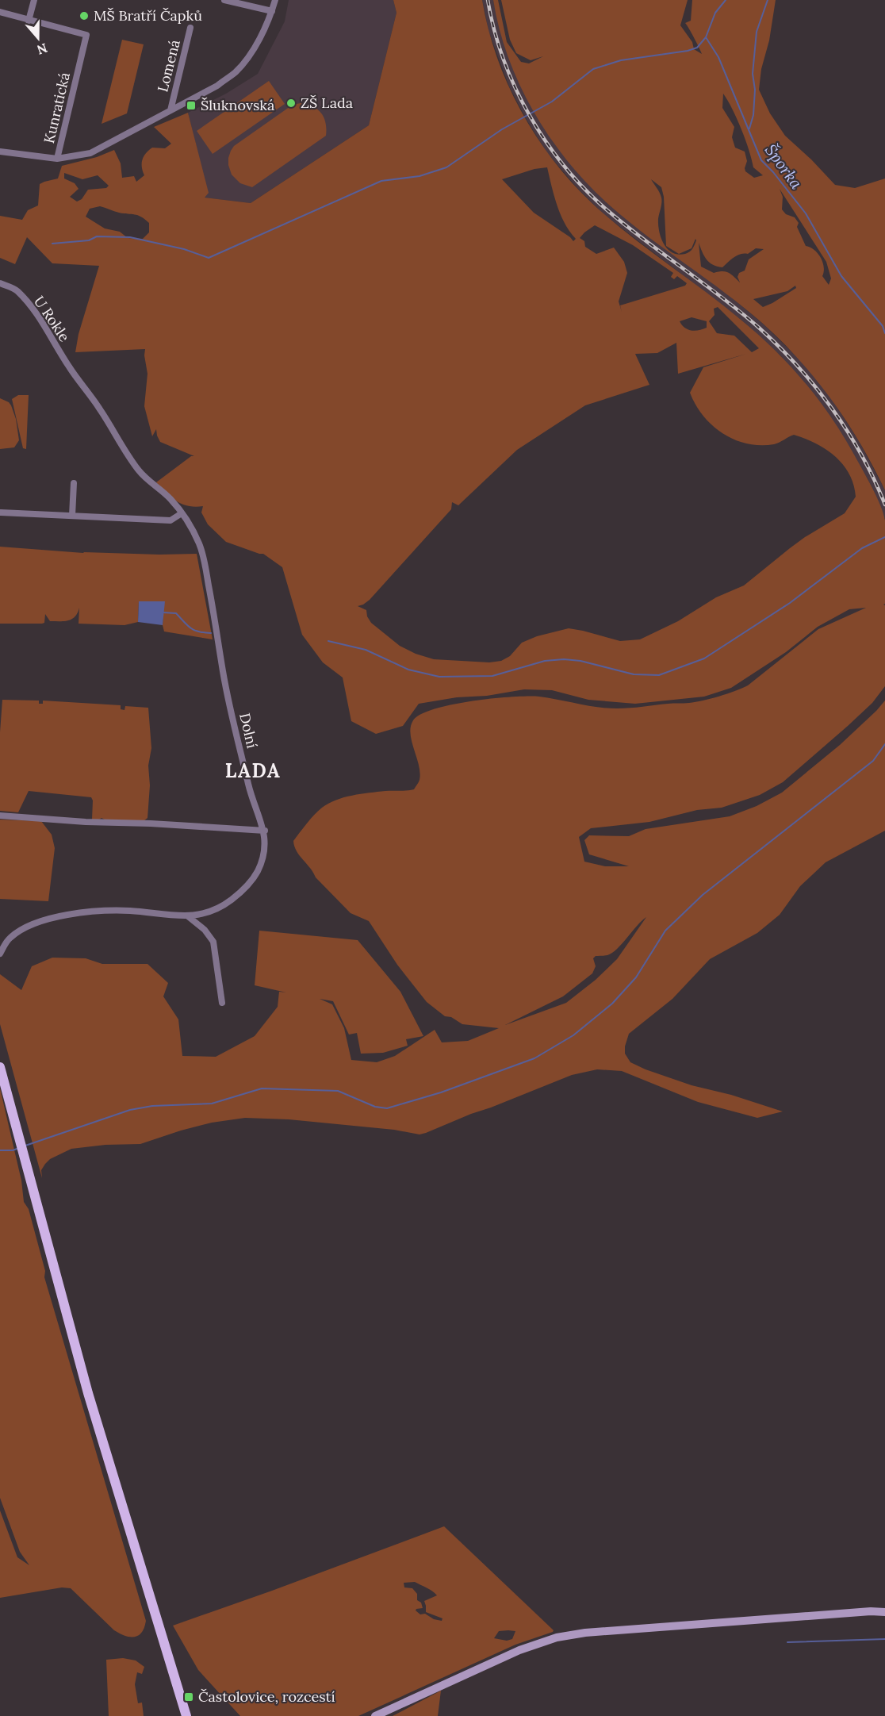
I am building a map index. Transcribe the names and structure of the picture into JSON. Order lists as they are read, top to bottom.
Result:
{
  "streets": {
    "street": [
      "Lomená",
      "Kunratická",
      "U Rokle",
      "Dolní"
    ]
  },
  "crossings": [
    ["U Rokle", "Dolní"]
  ],
  "districts": ["LADA"],
  "water": ["Šporka"],
  "places": {
    "other": ["MŠ Bratří Čapků", "ZŠ Lada"],
    "transit": ["Šluknovská", "Častolovice, rozcestí"]
  },
  "north": "bottom"
}
